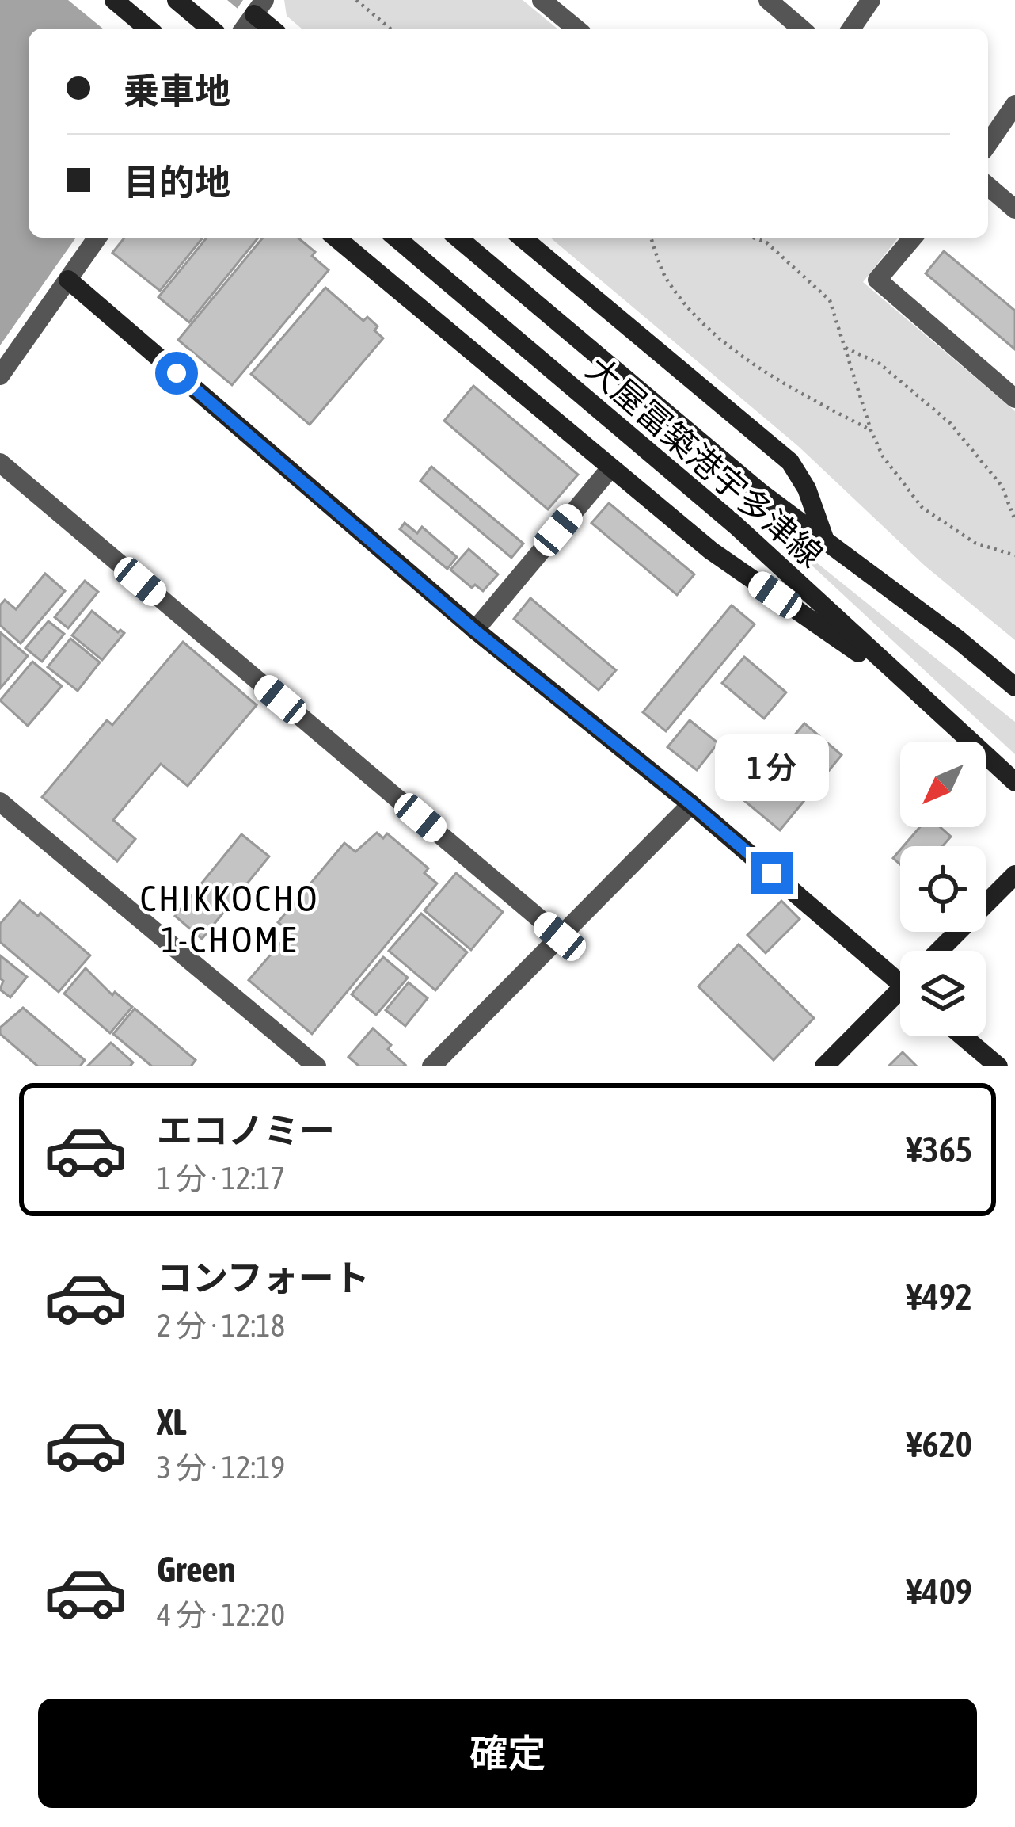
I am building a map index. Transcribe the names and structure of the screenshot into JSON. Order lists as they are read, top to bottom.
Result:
{
  "streets": {
    "main road": ["大屋冨築港宇多津線"]
  },
  "districts": ["CHIKKOCHO 1-CHOME"],
  "north": "bottom left",
  "page": {
    "banner": ["乗車地", "目的地"],
    "bubble": "1 分",
    "list": [
      {
        "name": "エコノミー",
        "note": "1 分 · 12:17",
        "value": "¥365"
      },
      {
        "name": "コンフォート",
        "note": "2 分 · 12:18",
        "value": "¥492"
      },
      {
        "name": "XL",
        "note": "3 分 · 12:19",
        "value": "¥620"
      },
      {
        "name": "Green",
        "note": "4 分 · 12:20",
        "value": "¥409"
      }
    ],
    "buttons": "確定"
  }
}
